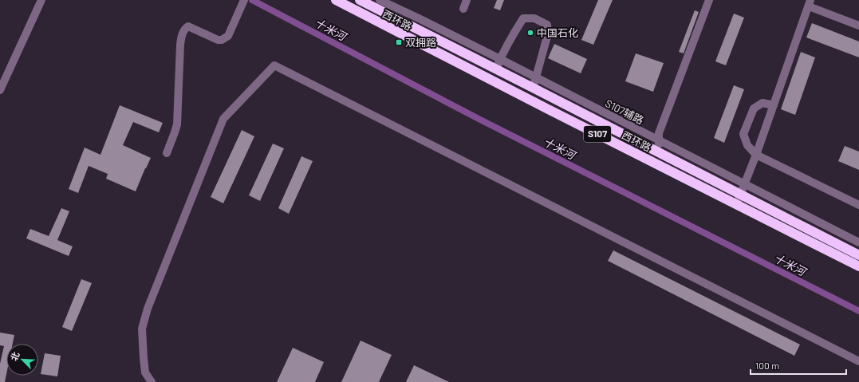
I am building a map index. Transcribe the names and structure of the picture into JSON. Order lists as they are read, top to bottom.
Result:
{
  "streets": {
    "highway": ["西环路", "S107"],
    "street": ["S107辅路"]
  },
  "water": ["十米河"],
  "places": {
    "other": ["中国石化"],
    "transit": ["双拥路"]
  },
  "scale_bar": "100 m",
  "north": "top left"
}
